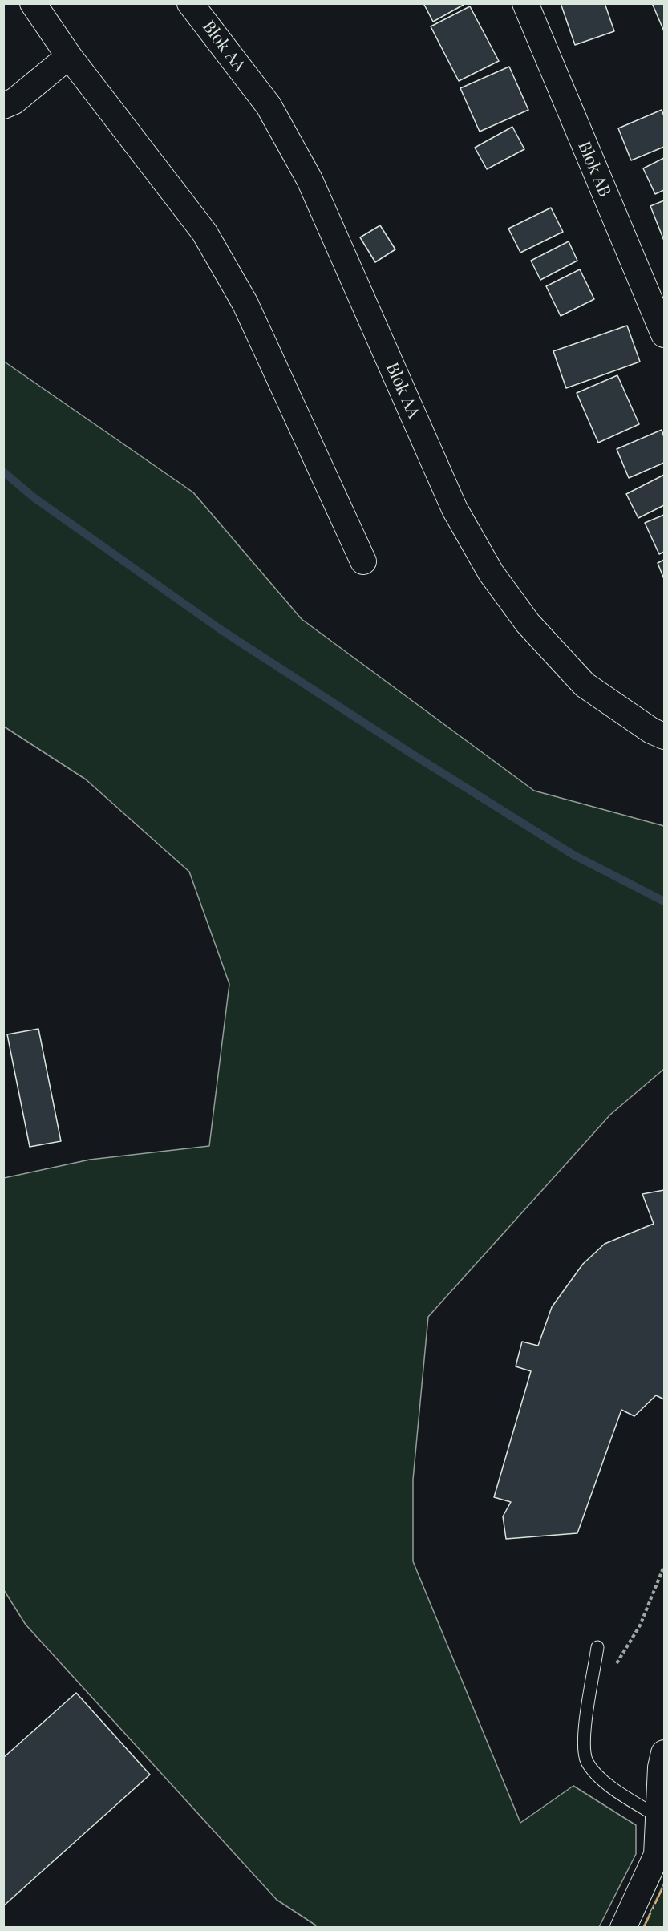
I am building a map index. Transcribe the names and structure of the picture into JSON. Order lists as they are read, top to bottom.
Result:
{
  "streets": {
    "street": ["Blok AA", "Blok AB"]
  }
}
